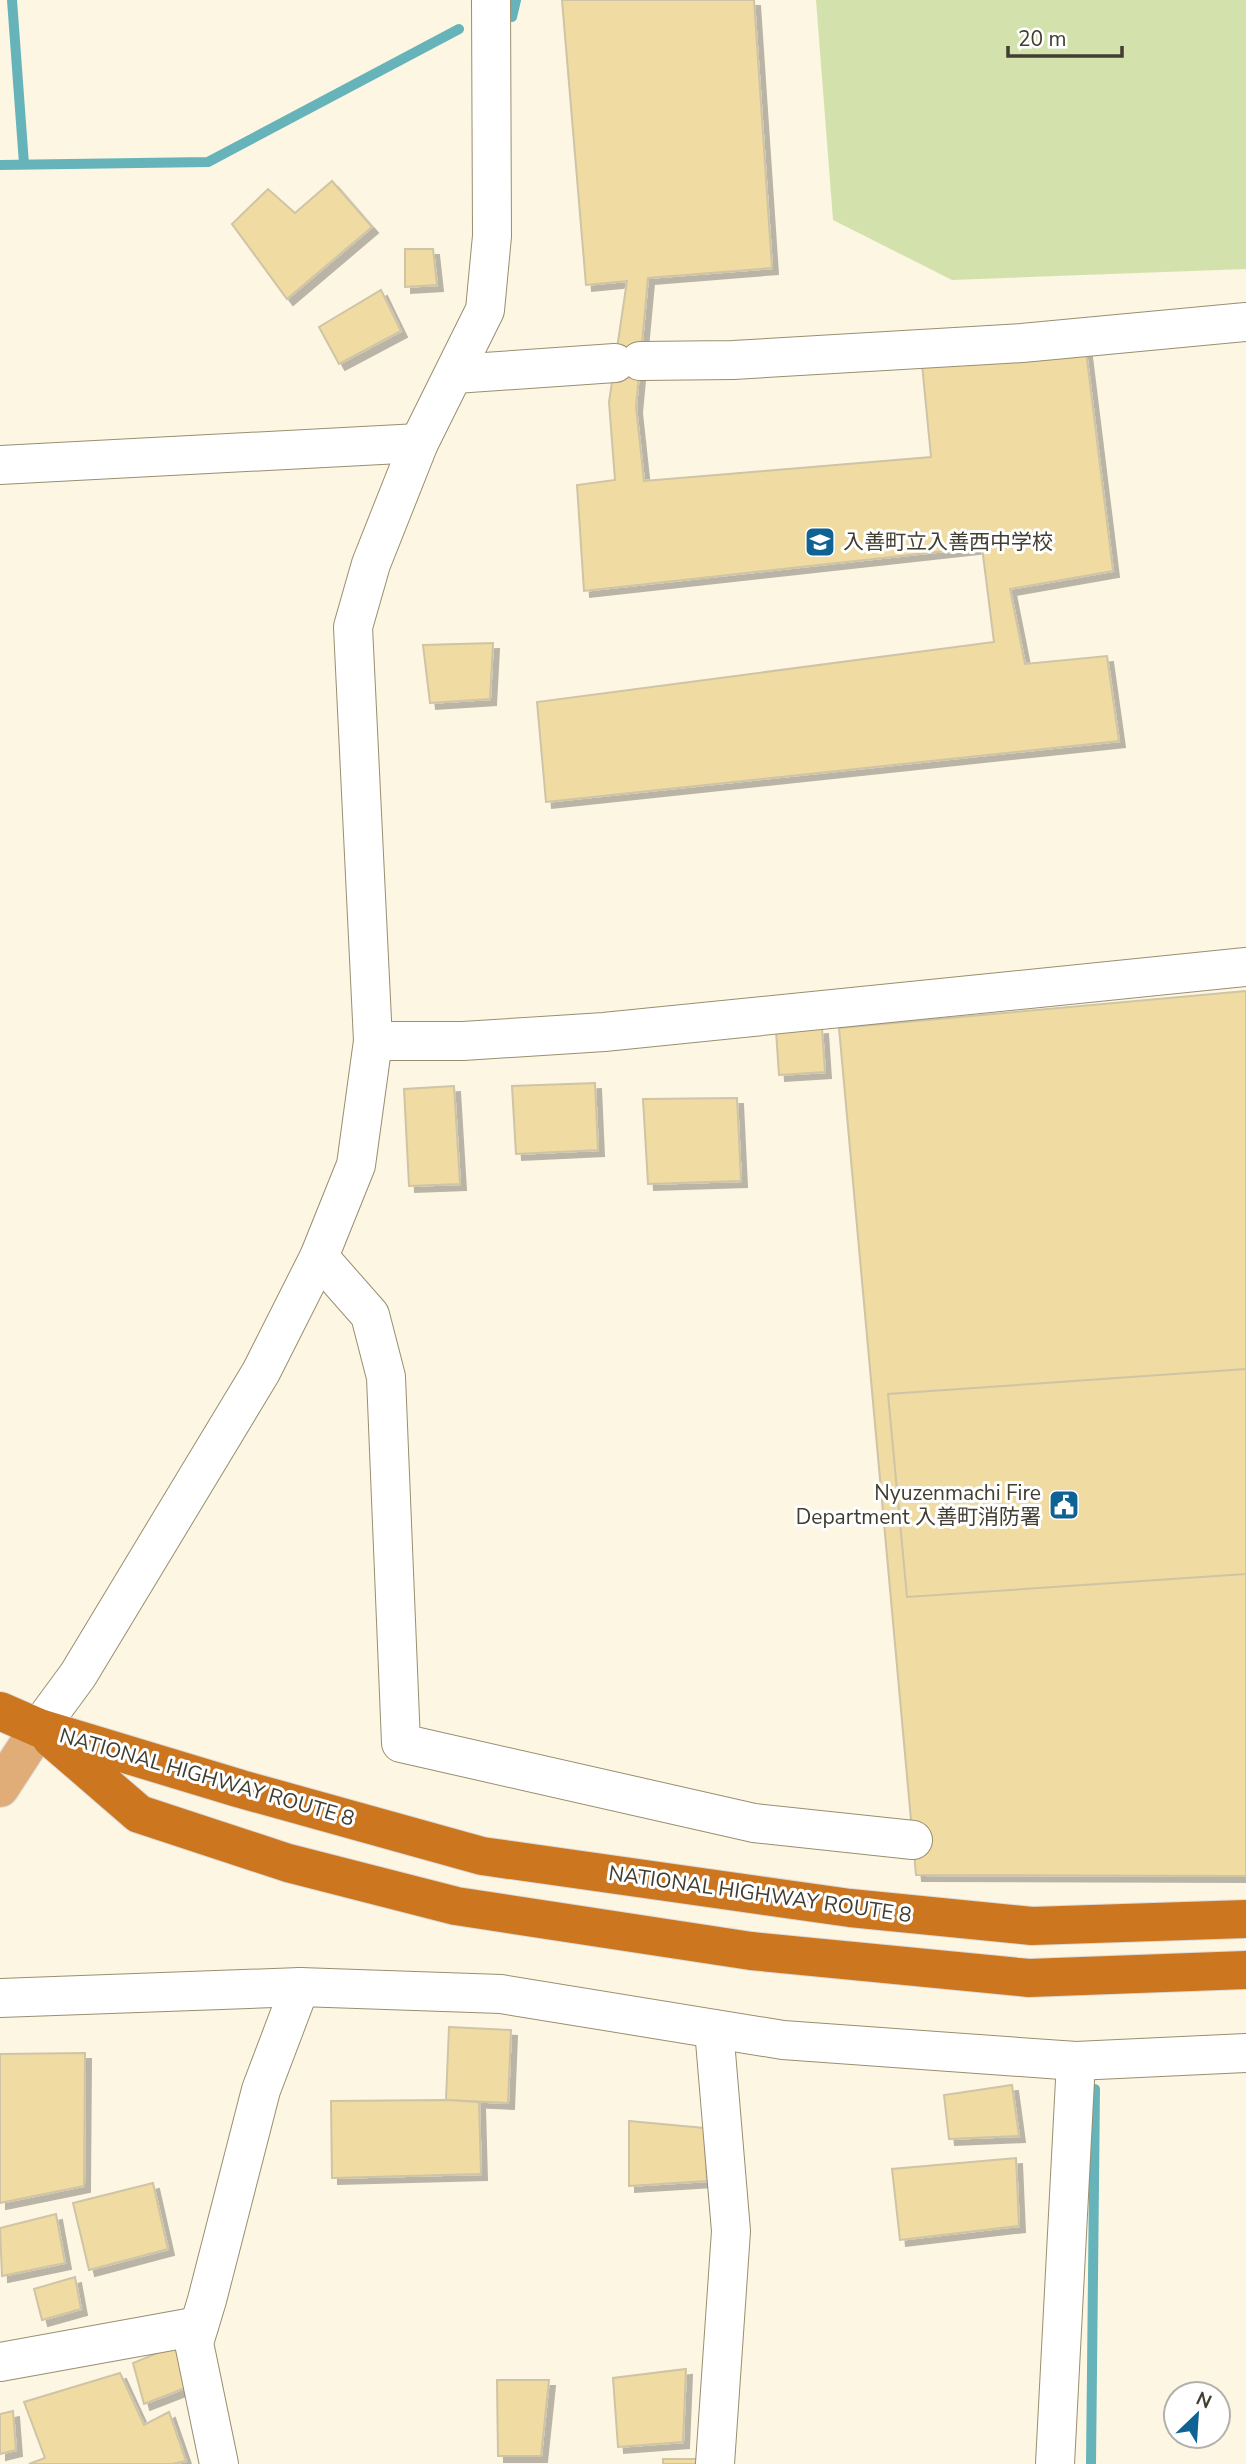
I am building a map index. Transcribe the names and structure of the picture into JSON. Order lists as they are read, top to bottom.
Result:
{
  "streets": {
    "highway": ["NATIONAL HIGHWAY ROUTE 8"]
  },
  "places": {
    "school or university": ["入善町立入善西中学校"],
    "public building": ["Nyuzenmachi Fire Department 入善町消防署"]
  },
  "scale_bar": "20 m",
  "north": "top right"
}
